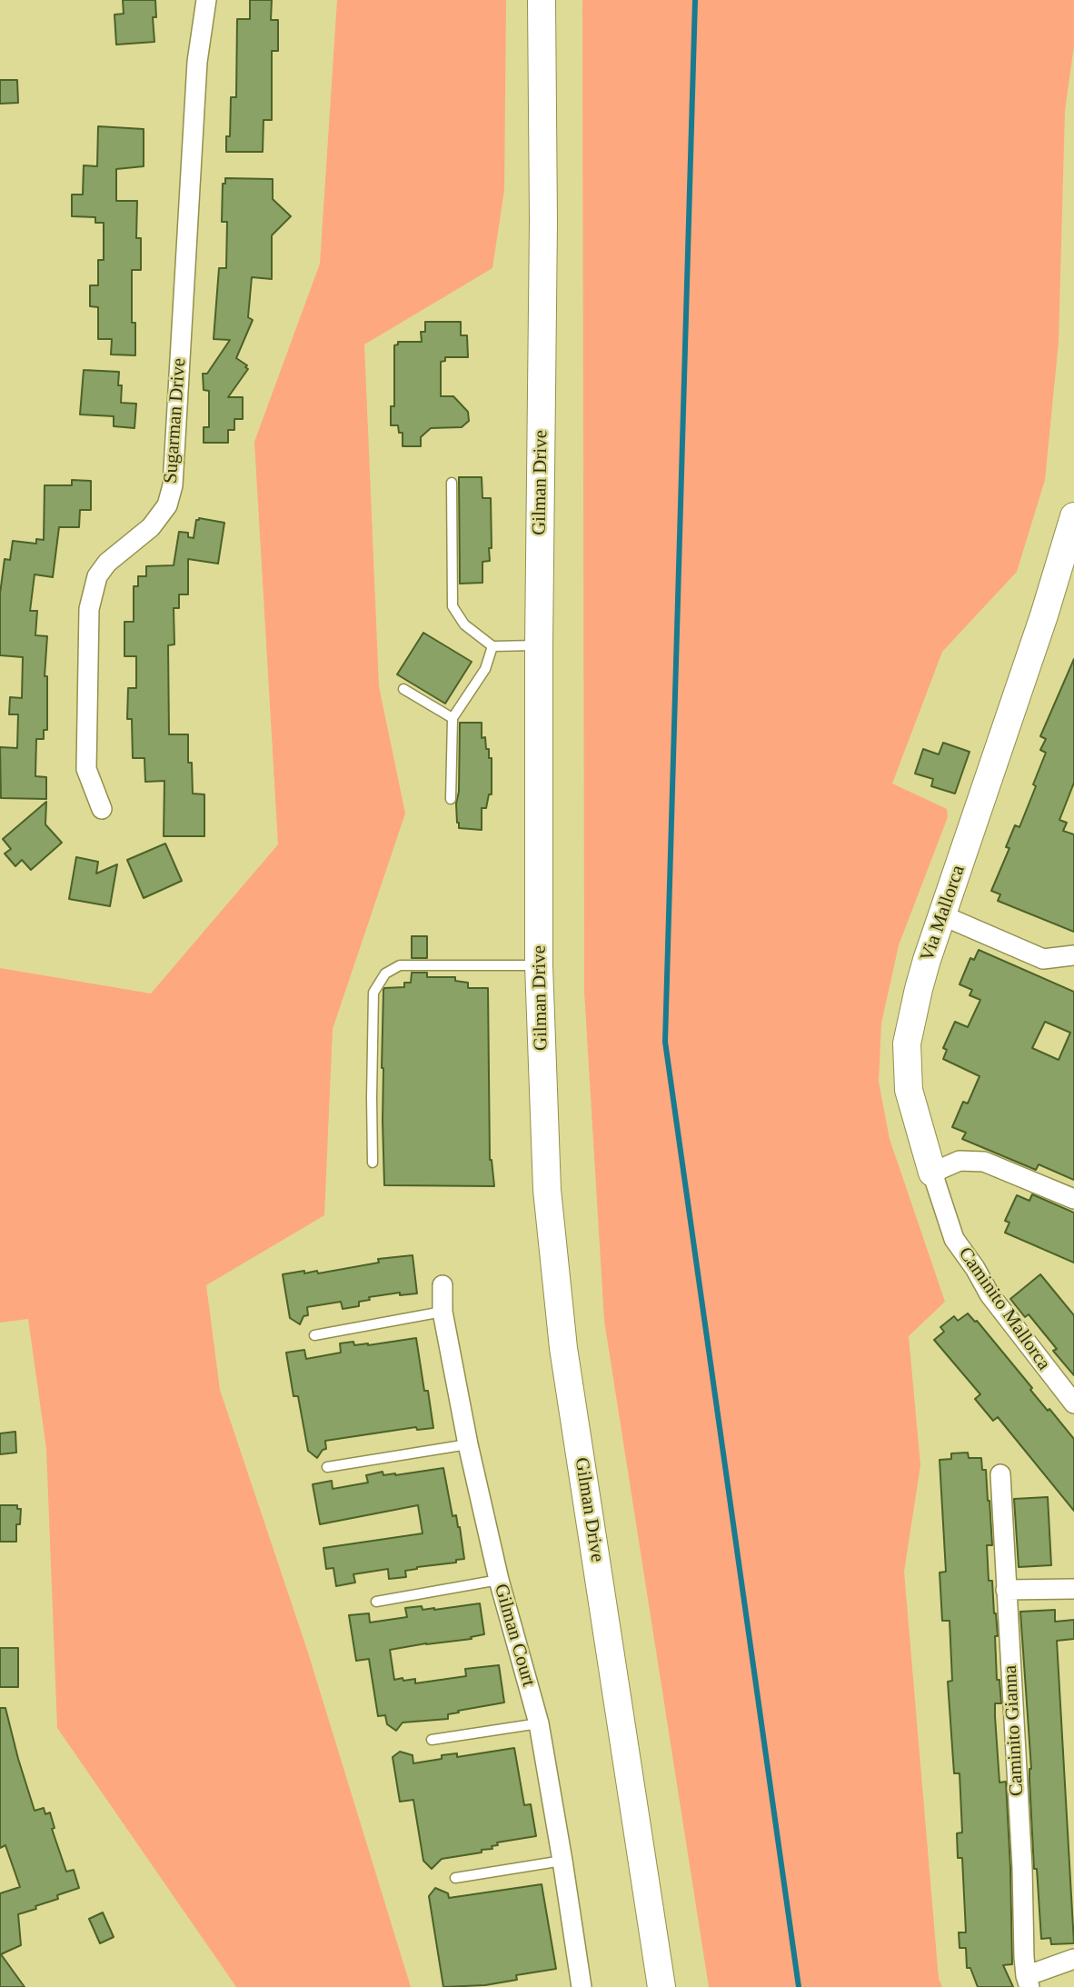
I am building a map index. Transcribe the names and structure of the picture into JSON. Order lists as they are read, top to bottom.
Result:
{
  "streets": {
    "main road": ["Gilman Drive", "Via Mallorca"],
    "street": [
      "Sugarman Drive",
      "Caminito Mallorca",
      "Gilman Court",
      "Caminito Gianna"
    ]
  },
  "crossings": [
    ["Via Mallorca", "Caminito Mallorca"]
  ]
}
